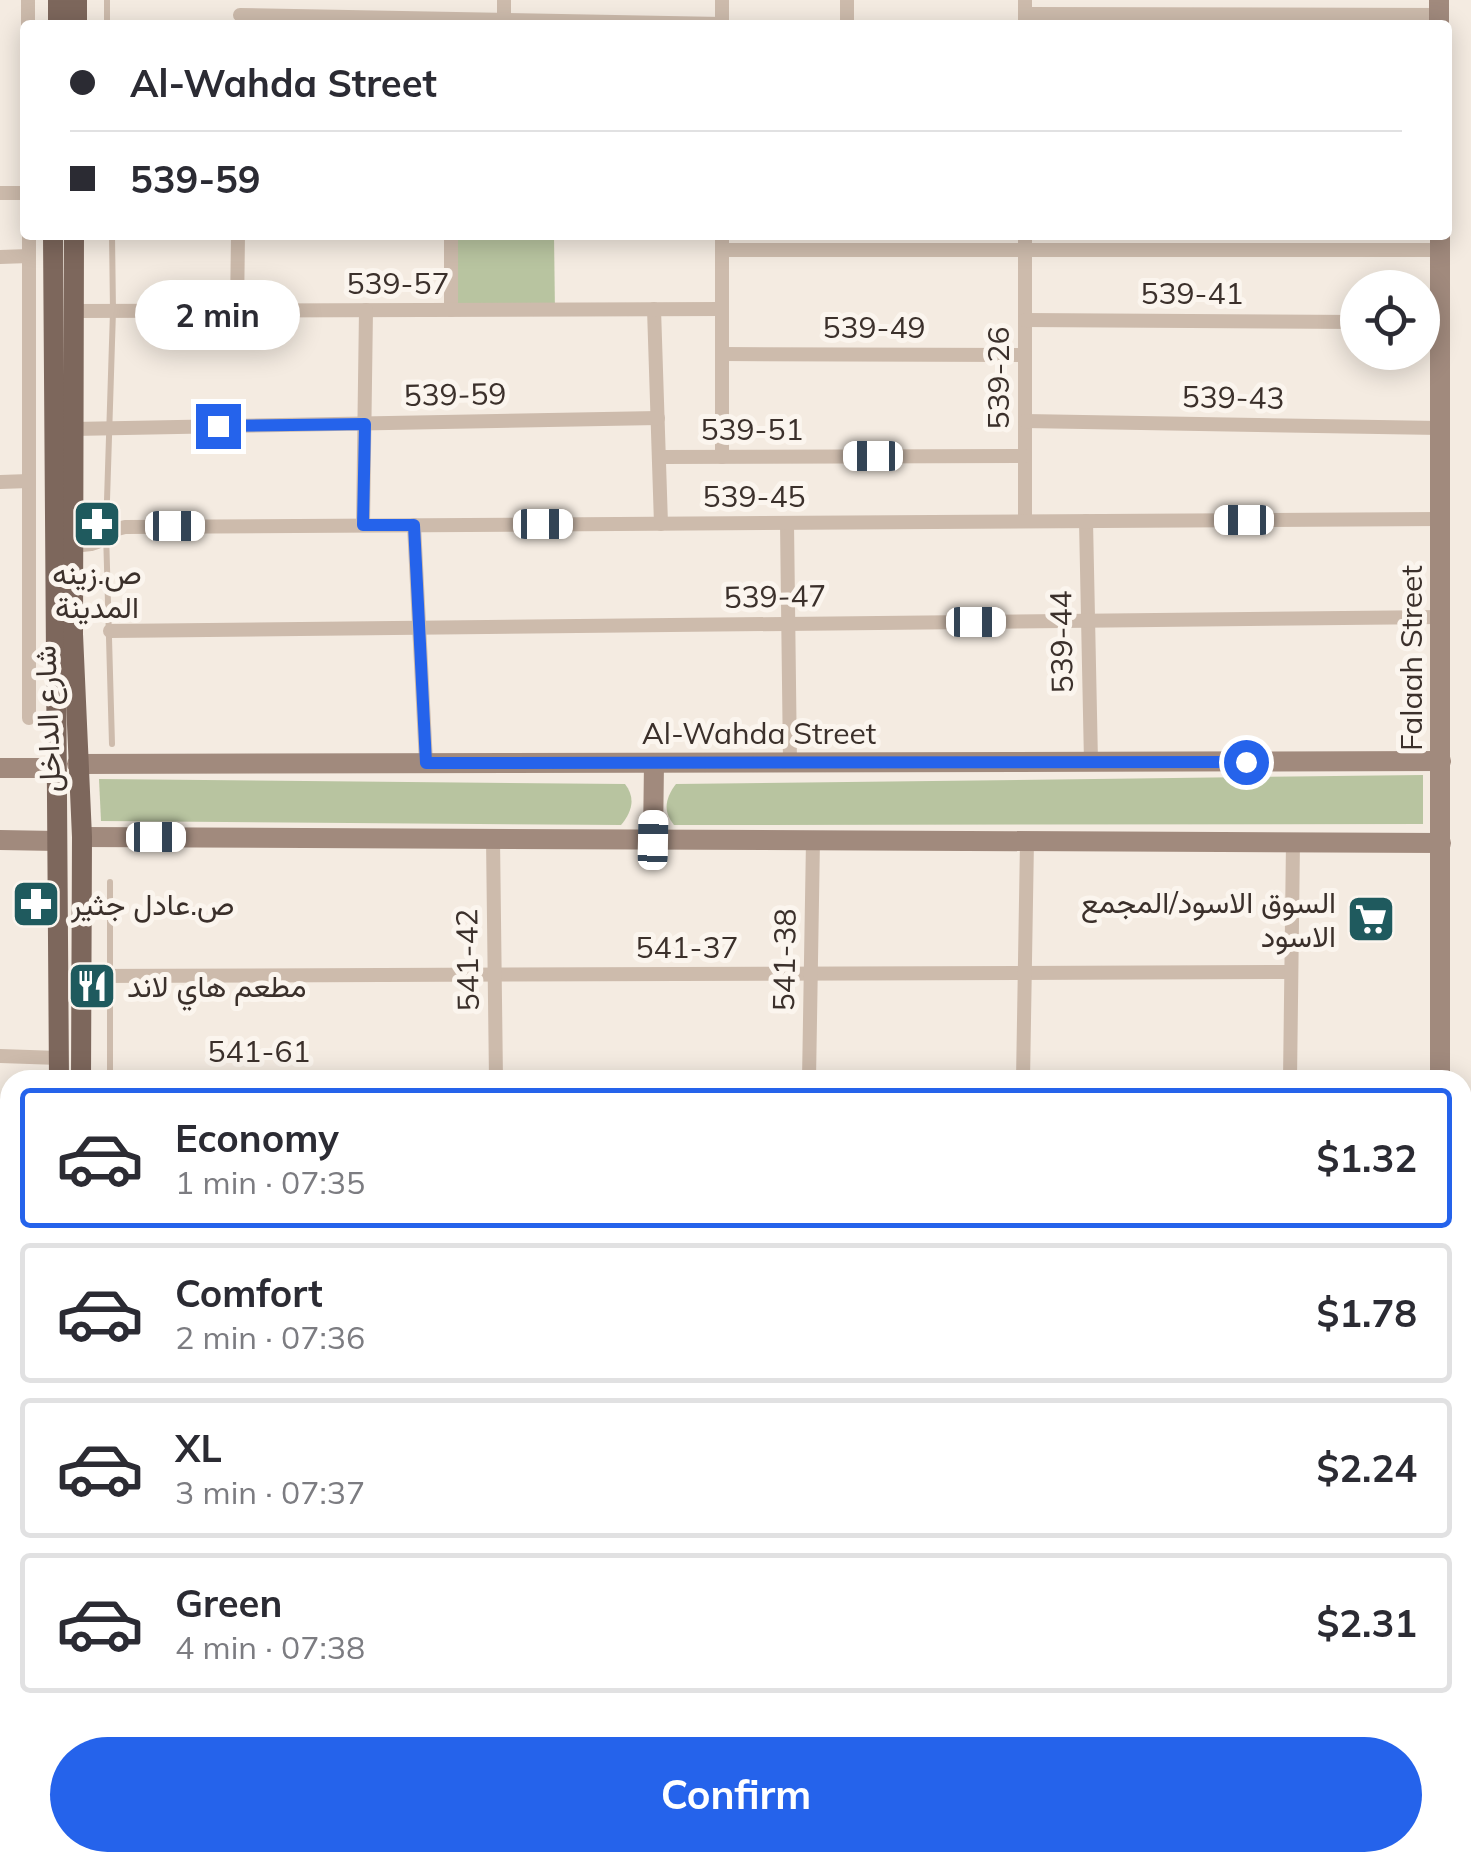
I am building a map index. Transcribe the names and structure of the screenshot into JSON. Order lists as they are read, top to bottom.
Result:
{
  "streets": {
    "main road": ["شارع الداخل"],
    "street": [
      "539-57",
      "539-41",
      "539-49",
      "539-26",
      "539-59",
      "539-43",
      "539-51",
      "539-45",
      "539-47",
      "539-44",
      "Falaah Street",
      "Al-Wahda Street",
      "541-37",
      "541-42",
      "541-38"
    ]
  },
  "crossings": [
    ["539-57", "شارع الداخل"],
    ["539-41", "539-26"],
    ["539-49", "539-26"],
    ["539-26", "539-43"],
    ["539-26", "539-51"],
    ["539-26", "539-45"],
    ["539-59", "شارع الداخل"],
    ["539-43", "Falaah Street"],
    ["539-45", "539-44"],
    ["539-45", "Falaah Street"],
    ["539-45", "شارع الداخل"],
    ["539-47", "539-44"],
    ["539-47", "Falaah Street"],
    ["539-44", "Al-Wahda Street"],
    ["Falaah Street", "Al-Wahda Street"],
    ["شارع الداخل", "Al-Wahda Street"],
    ["شارع الداخل", "541-37"],
    ["541-37", "541-42"],
    ["541-37", "541-38"]
  ],
  "places": {
    "pharmacy": ["ص.زينه المدينة", "ص.عادل جثير"],
    "supermarket": ["السوق الاسود/المجمع الاسود"],
    "restaurant": ["مطعم هاي لاند"]
  },
  "page": {
    "banner": ["Al-Wahda Street", "539-59"],
    "bubble": "2 min",
    "list": [
      {
        "name": "Economy",
        "note": "1 min · 07:35",
        "value": "$1.32"
      },
      {
        "name": "Comfort",
        "note": "2 min · 07:36",
        "value": "$1.78"
      },
      {
        "name": "XL",
        "note": "3 min · 07:37",
        "value": "$2.24"
      },
      {
        "name": "Green",
        "note": "4 min · 07:38",
        "value": "$2.31"
      }
    ],
    "buttons": "Confirm"
  }
}
